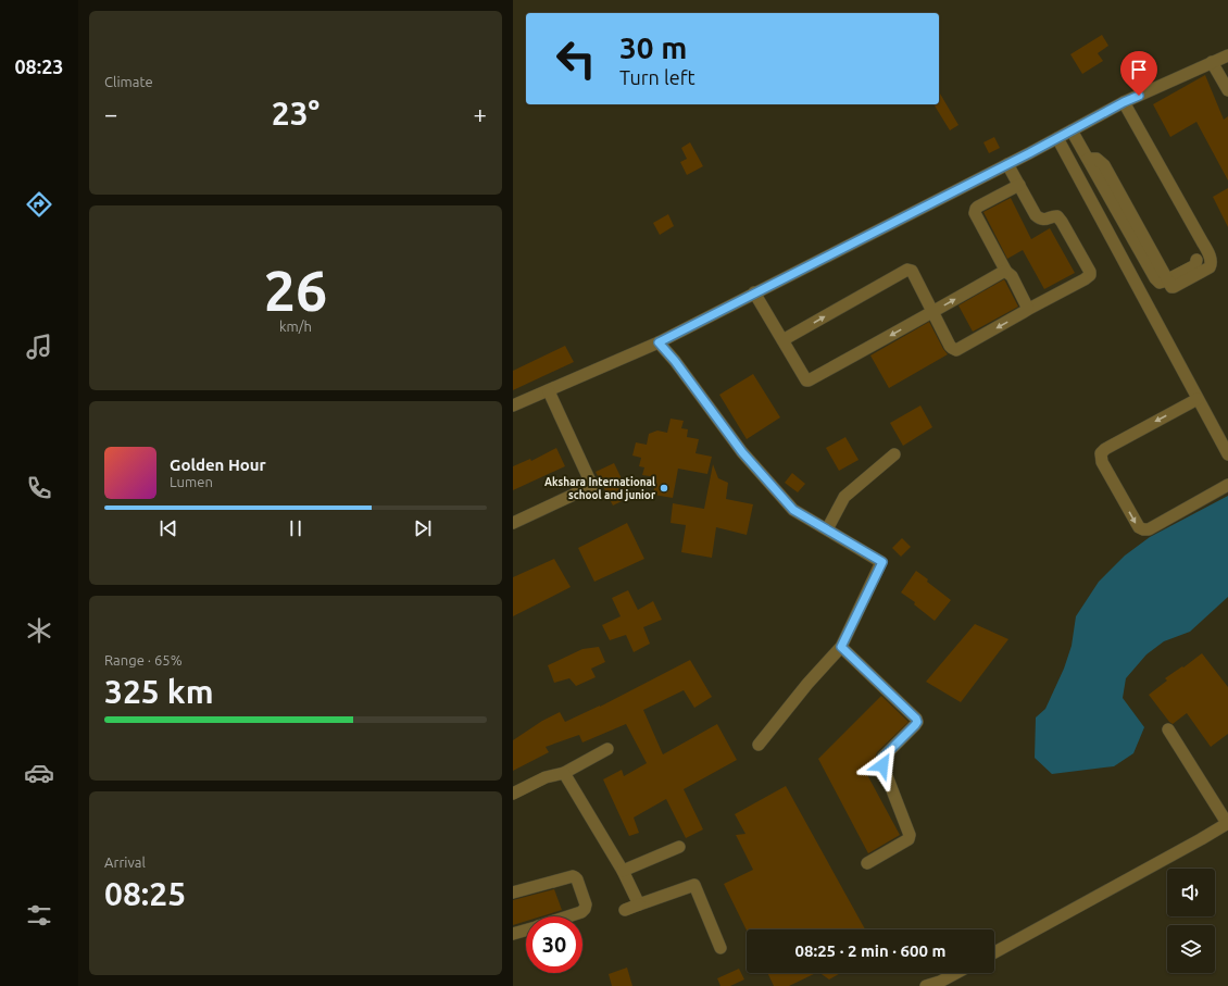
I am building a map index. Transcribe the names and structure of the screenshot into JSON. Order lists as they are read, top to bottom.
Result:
{
  "places": ["Akshara International school and junior"],
  "page": {
    "tabs": "08:23",
    "tile": [
      "Climate",
      ["26", "km/h"],
      ["Range · 65%", "325 km"],
      ["Arrival", "08:25"]
    ],
    "turn": ["30 m", "Turn left"],
    "heat": ["−", "23°", "+"],
    "song": ["Golden Hour", "Lumen"],
    "limit": "30",
    "trip": "08:25 · 2 min · 600 m"
  }
}
